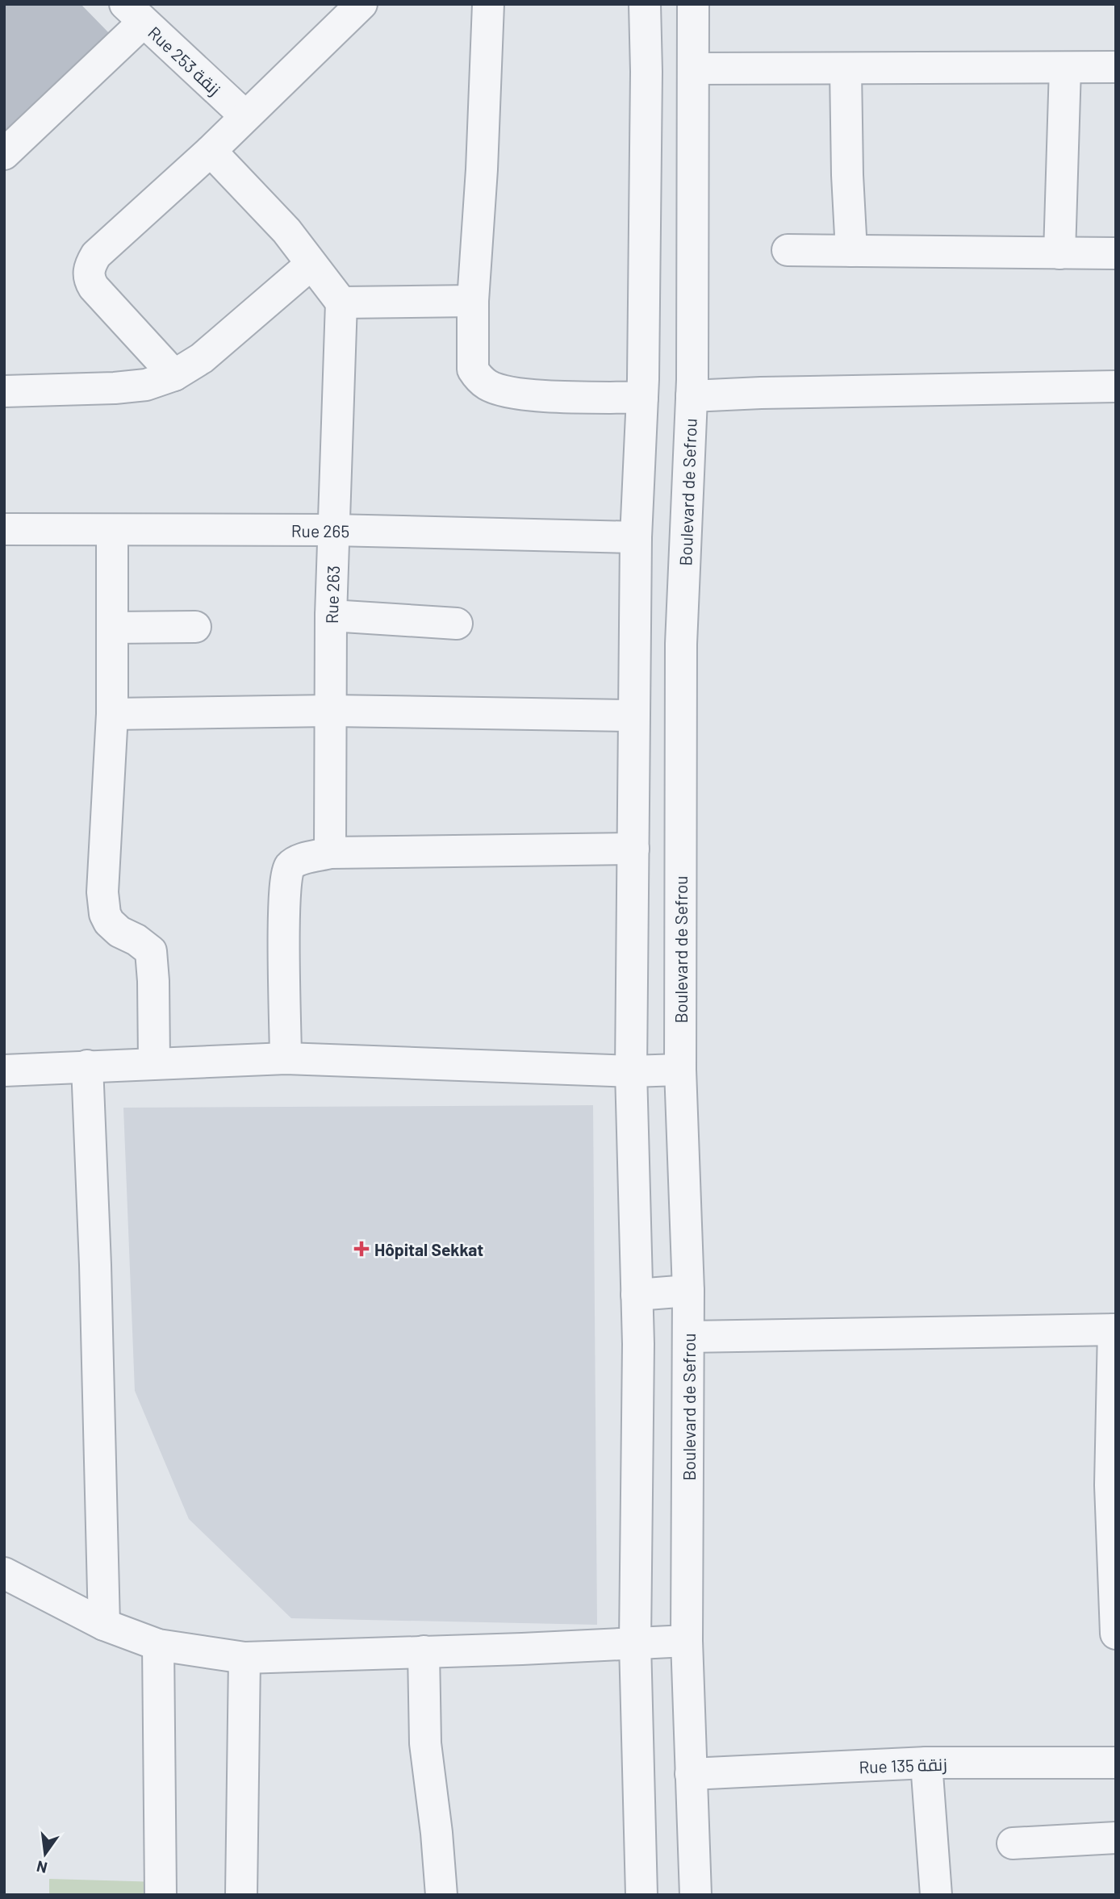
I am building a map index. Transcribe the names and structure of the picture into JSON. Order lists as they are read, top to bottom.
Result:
{
  "streets": {
    "street": [
      "Rue 253 زنقة",
      "Boulevard de Sefrou",
      "Rue 265",
      "Rue 263",
      "Rue 135 زنقة"
    ]
  },
  "crossings": [
    ["Boulevard de Sefrou", "Rue 135 زنقة"],
    ["Rue 265", "Rue 263"]
  ],
  "places": {
    "health": ["Hôpital Sekkat"]
  },
  "north": "bottom"
}
